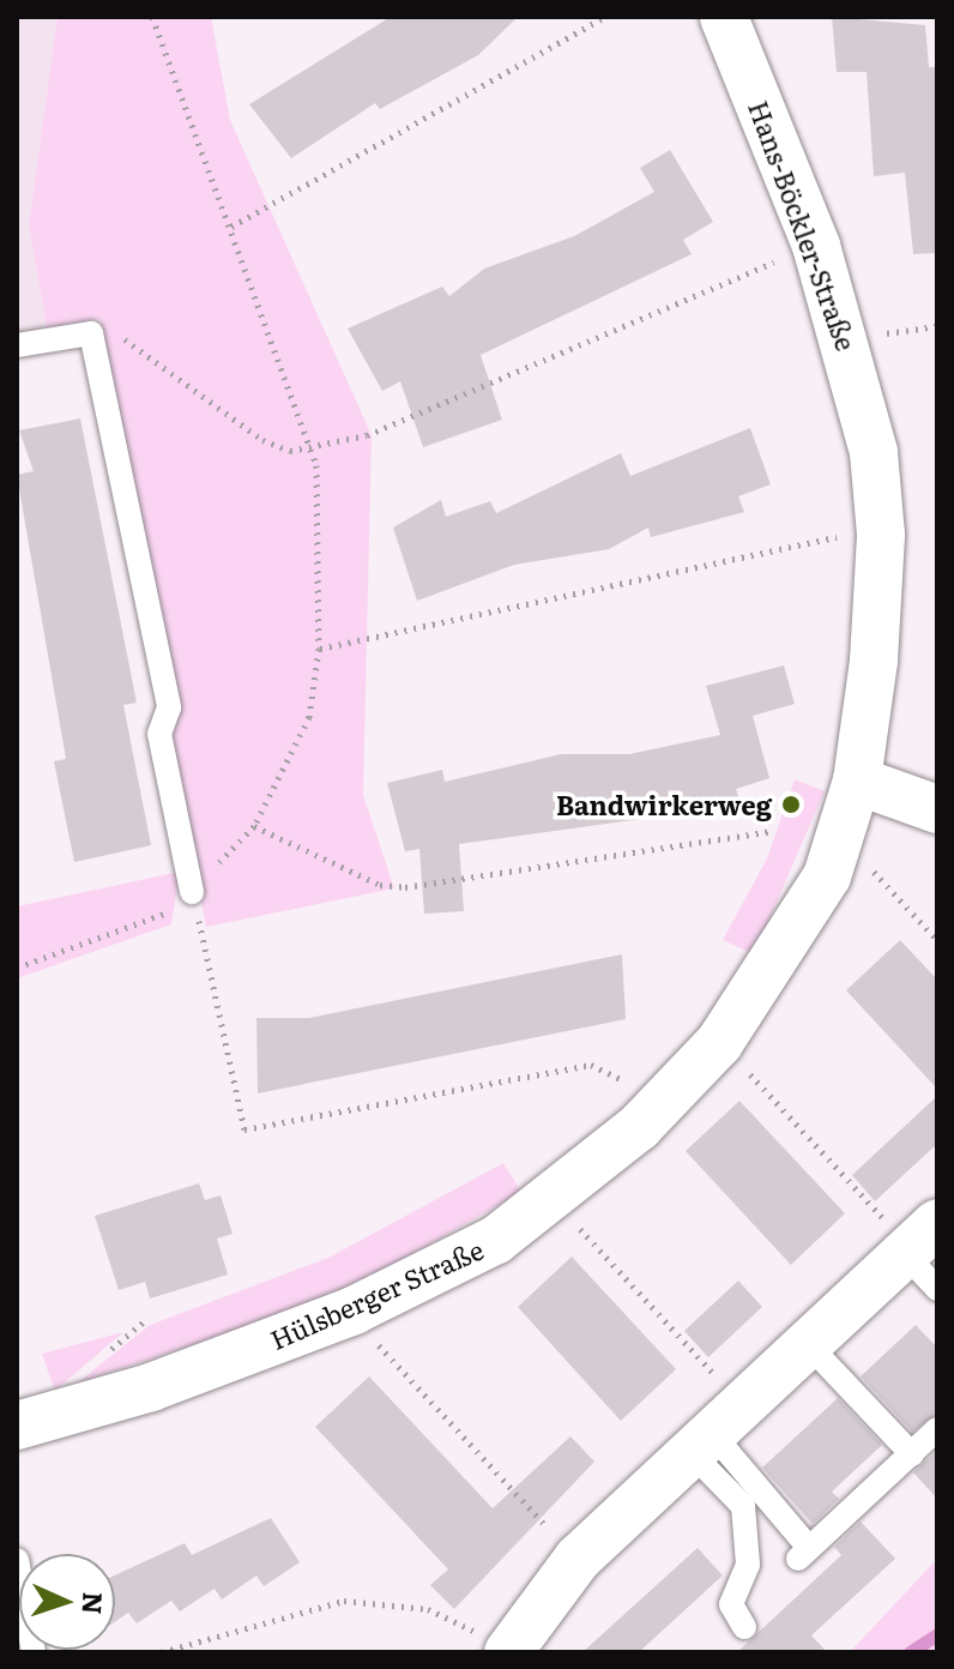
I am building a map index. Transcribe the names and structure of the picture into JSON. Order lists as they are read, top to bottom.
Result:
{
  "streets": {
    "street": ["Hans-Böckler-Straße", "Hülsberger Straße"]
  },
  "crossings": [
    ["Hans-Böckler-Straße", "Hülsberger Straße"]
  ],
  "places": ["Bandwirkerweg"],
  "north": "right"
}
